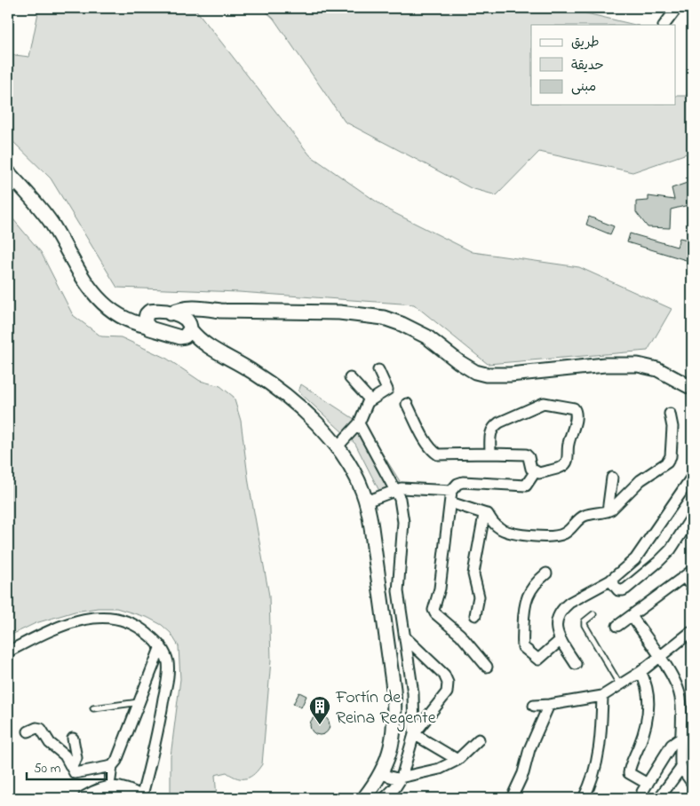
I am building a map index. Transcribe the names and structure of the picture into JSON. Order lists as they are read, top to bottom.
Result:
{
  "places": {
    "building": ["Fortín de Reina Regente"]
  },
  "legend": ["طريق", "حديقة", "مبنى"],
  "scale_bar": "50 m"
}
